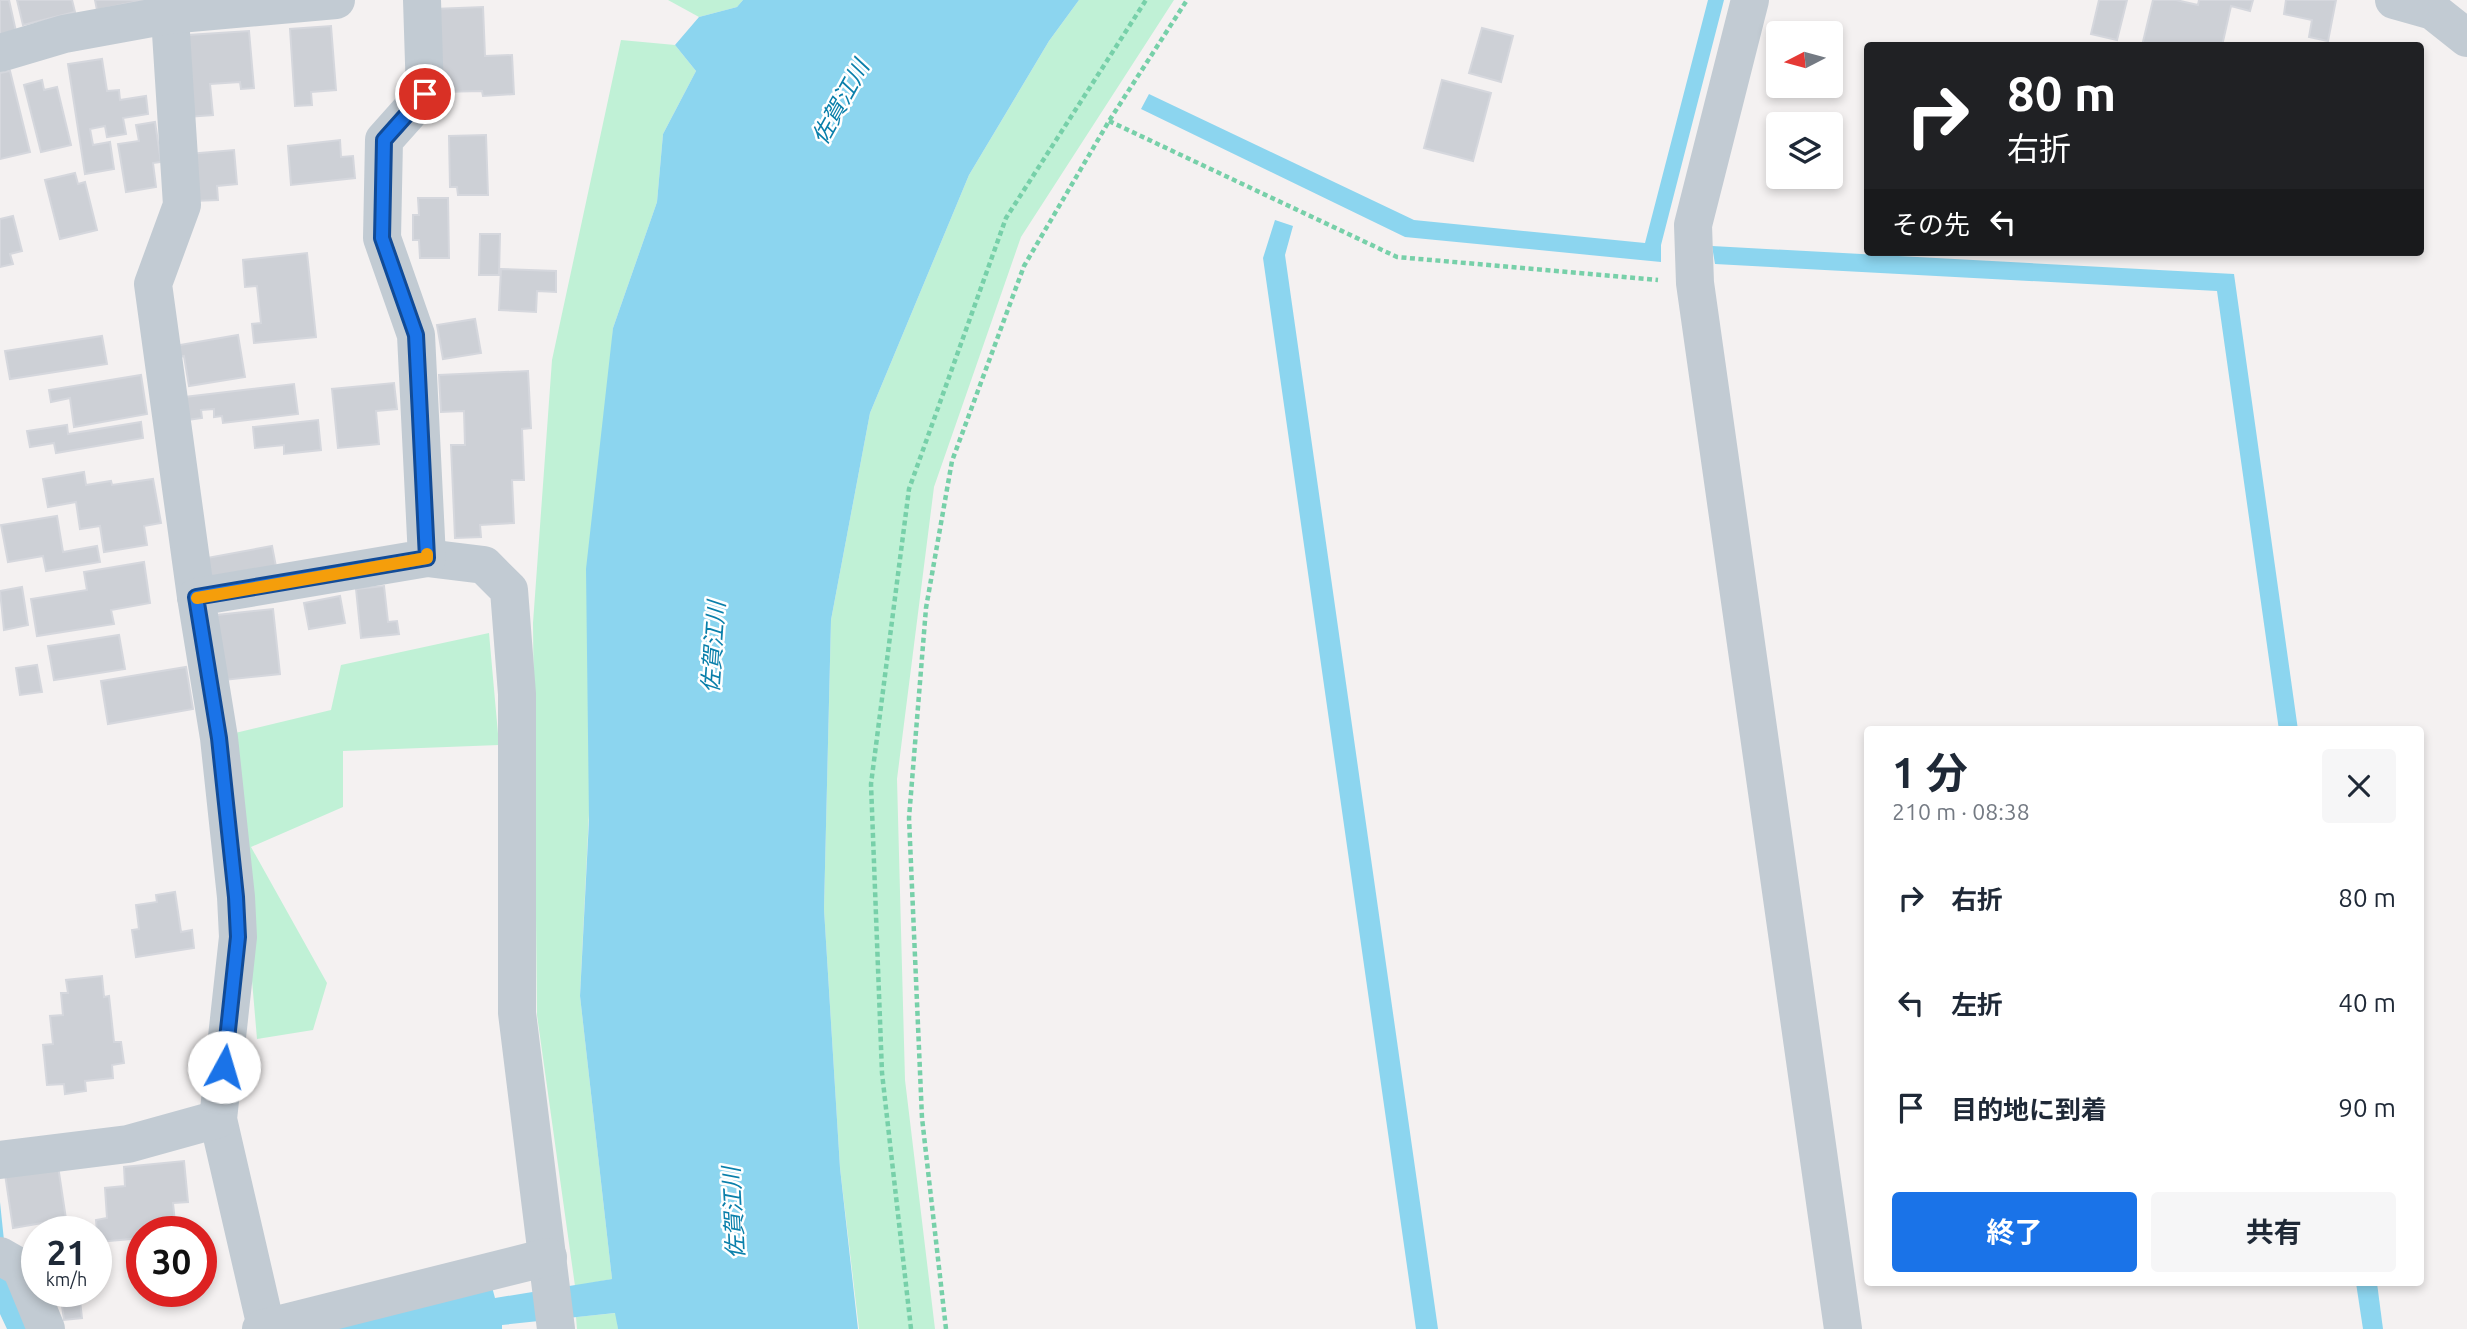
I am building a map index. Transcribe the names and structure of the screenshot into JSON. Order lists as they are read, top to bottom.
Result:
{
  "water": ["佐賀江川"],
  "north": "left",
  "page": {
    "turn": ["80 m", "右折"],
    "then": "その先",
    "heading": ["1 分", "210 m · 08:38"],
    "list": [
      {
        "name": "右折",
        "value": "80 m"
      },
      {
        "name": "左折",
        "value": "40 m"
      },
      {
        "name": "目的地に到着",
        "value": "90 m"
      }
    ],
    "buttons": ["終了", "共有"],
    "speed": "21 km/h",
    "limit": "30"
  }
}
